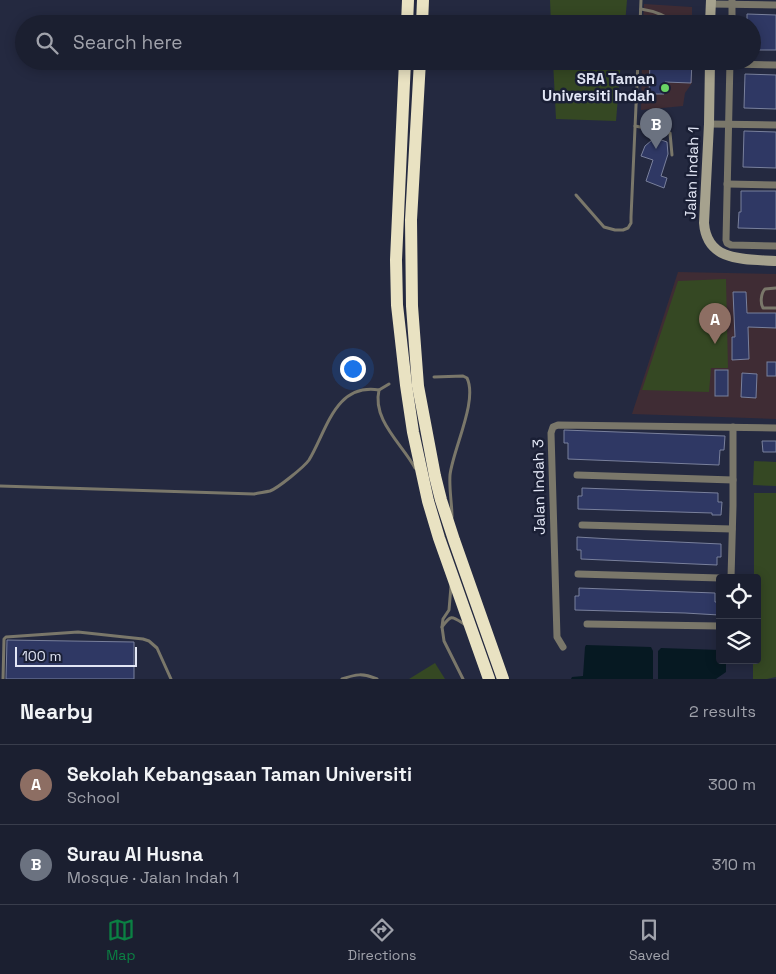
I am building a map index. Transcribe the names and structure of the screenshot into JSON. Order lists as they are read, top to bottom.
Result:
{
  "streets": {
    "street": ["Jalan Indah 1", "Jalan Indah 3"]
  },
  "places": ["SRA Taman Universiti Indah"],
  "scale_bar": "100 m",
  "page": {
    "search": "Search here",
    "pins": ["B", "A"],
    "scale": "100 m",
    "heading": ["Nearby", "2 results"],
    "list": [
      {
        "mark": "A",
        "name": "Sekolah Kebangsaan Taman Universiti",
        "note": "School",
        "value": "300 m"
      },
      {
        "mark": "B",
        "name": "Surau Al Husna",
        "note": "Mosque · Jalan Indah 1",
        "value": "310 m"
      }
    ],
    "nav": ["Map", "Directions", "Saved"]
  }
}
